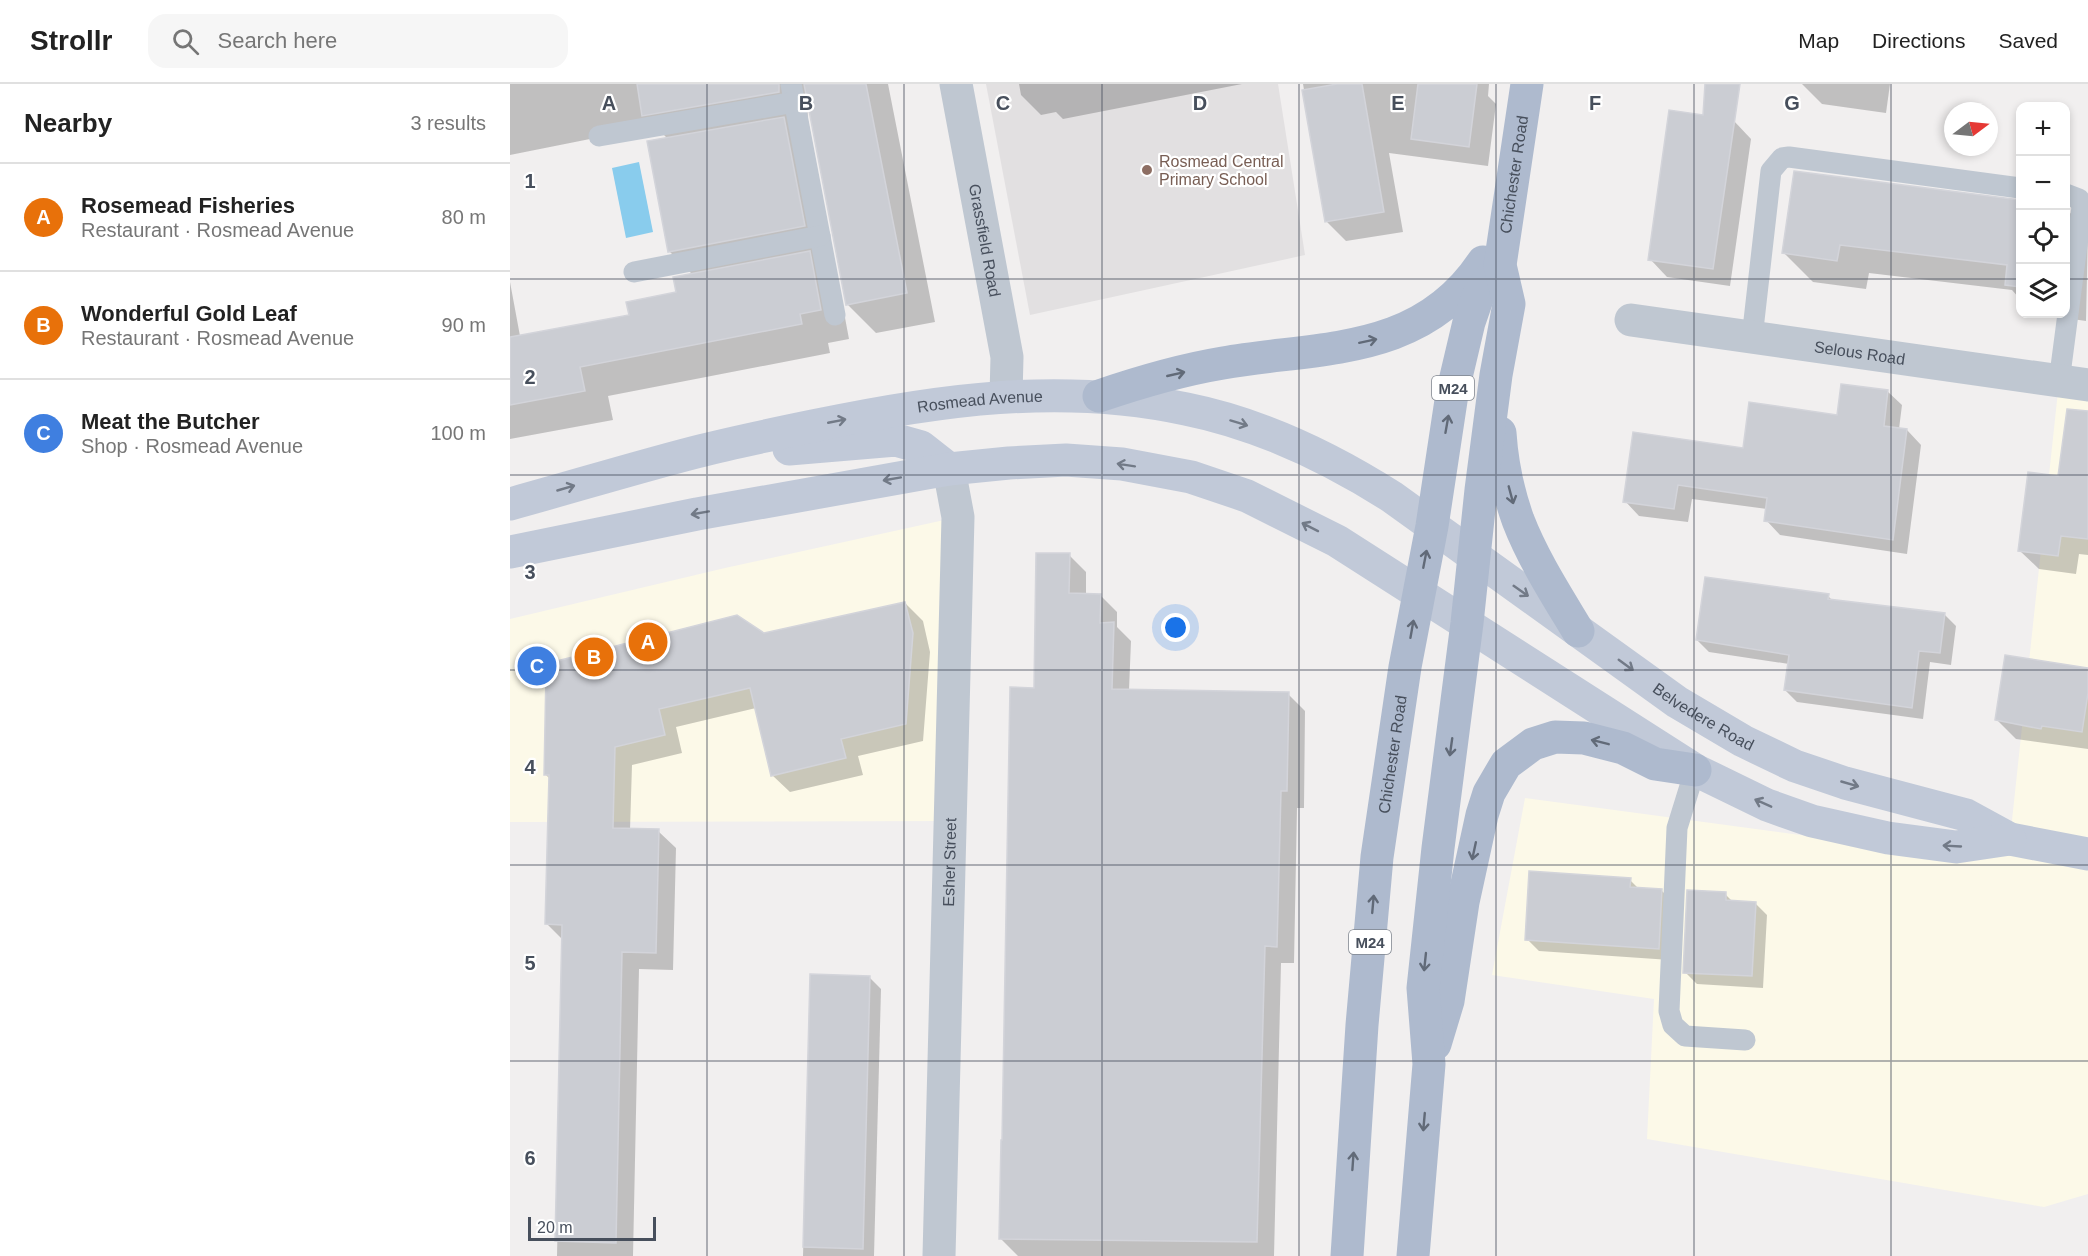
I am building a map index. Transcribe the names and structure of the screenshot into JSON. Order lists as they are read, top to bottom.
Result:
{
  "streets": {
    "main road": [
      "Chichester Road",
      "M24",
      "Rosmead Avenue",
      "Belvedere Road"
    ],
    "street": ["Grassfield Road", "Selous Road", "Esher Street"]
  },
  "crossings": [
    ["Chichester Road", "Rosmead Avenue"],
    ["Chichester Road", "Belvedere Road"],
    ["Grassfield Road", "Rosmead Avenue"],
    ["Rosmead Avenue", "Belvedere Road"]
  ],
  "places": ["Rosmead Central Primary School"],
  "scale_bar": "20 m",
  "north": "right",
  "page": {
    "header": "Strollr",
    "search": "Search here",
    "nav": ["Map", "Directions", "Saved"],
    "heading": ["Nearby", "3 results"],
    "map_buttons": ["+", "−"],
    "list": [
      {
        "mark": "A",
        "name": "Rosemead Fisheries",
        "note": "Restaurant · Rosmead Avenue",
        "value": "80 m"
      },
      {
        "mark": "B",
        "name": "Wonderful Gold Leaf",
        "note": "Restaurant · Rosmead Avenue",
        "value": "90 m"
      },
      {
        "mark": "C",
        "name": "Meat the Butcher",
        "note": "Shop · Rosmead Avenue",
        "value": "100 m"
      }
    ],
    "pins": ["A", "B", "C"],
    "scale": "20 m"
  },
  "grid": {
    "columns": [
      "A",
      "B",
      "C",
      "D",
      "E",
      "F",
      "G"
    ],
    "rows": [
      "1",
      "2",
      "3",
      "4",
      "5",
      "6"
    ]
  }
}
